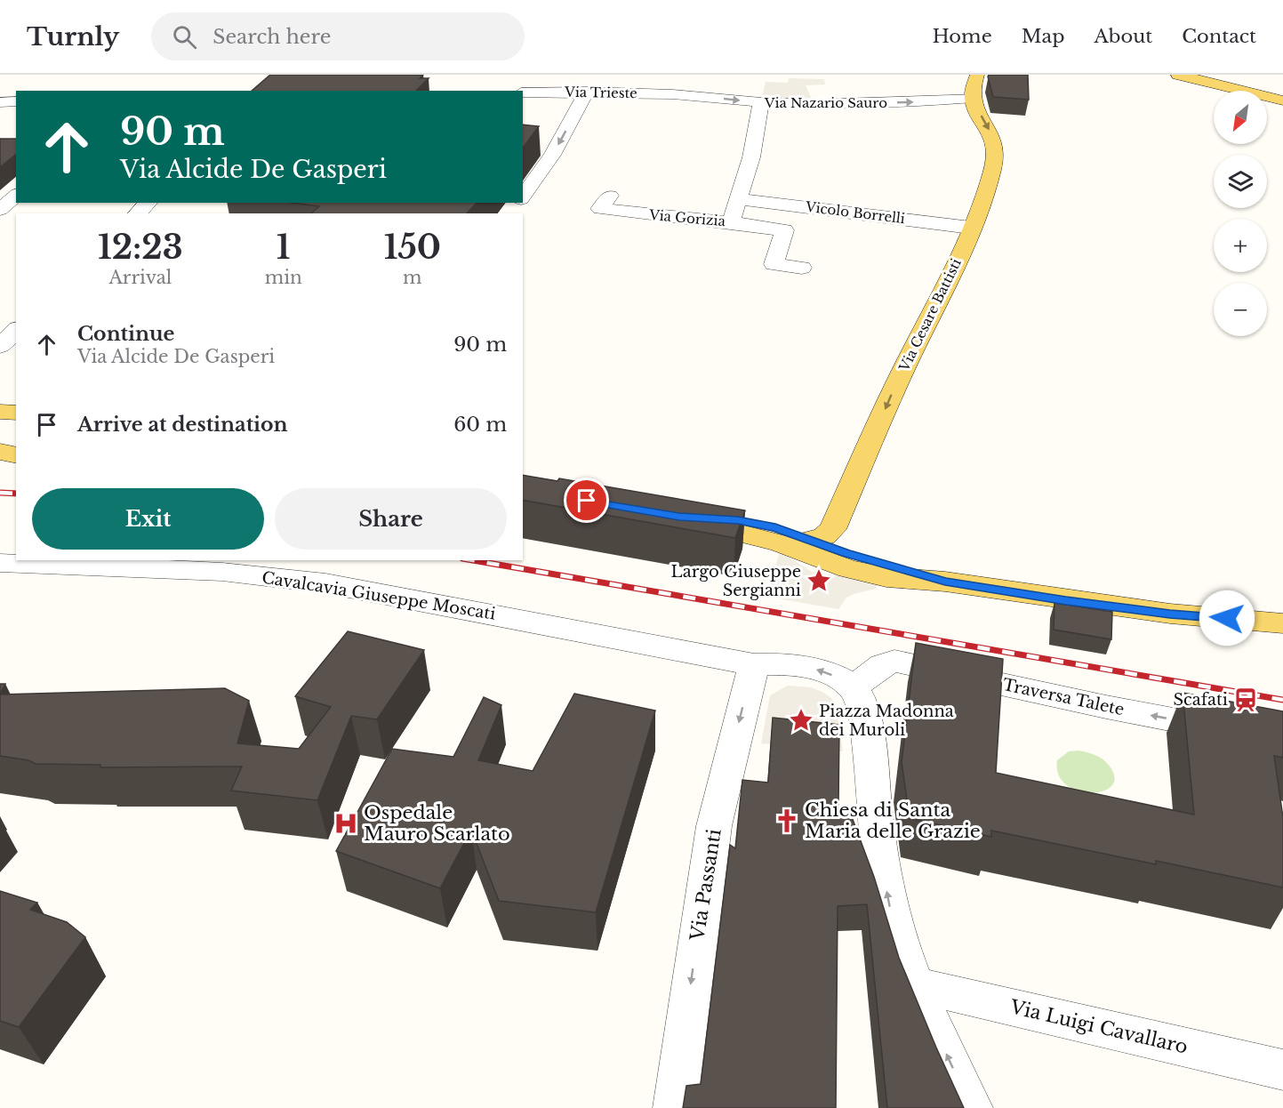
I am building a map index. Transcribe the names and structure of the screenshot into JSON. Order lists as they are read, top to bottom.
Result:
{
  "streets": {
    "main road": ["Via Cesare Battisti"],
    "street": [
      "Via Trieste",
      "Via Nazario Sauro",
      "Vicolo Borrelli",
      "Via Gorizia",
      "Cavalcavia Giuseppe Moscati",
      "Traversa Talete",
      "Via Passanti",
      "Via Luigi Cavallaro"
    ]
  },
  "crossings": [
    ["Via Trieste", "Via Nazario Sauro"],
    ["Via Nazario Sauro", "Via Gorizia"],
    ["Via Nazario Sauro", "Via Cesare Battisti"],
    ["Vicolo Borrelli", "Via Gorizia"],
    ["Vicolo Borrelli", "Via Cesare Battisti"],
    ["Cavalcavia Giuseppe Moscati", "Traversa Talete"],
    ["Cavalcavia Giuseppe Moscati", "Via Passanti"]
  ],
  "one_way": ["Via Nazario Sauro", "Traversa Talete"],
  "places": {
    "place": ["Largo Giuseppe Sergianni", "Piazza Madonna dei Muroli"],
    "station": ["Scafati"],
    "church": ["Chiesa di Santa Maria delle Grazie"],
    "hospital": ["Ospedale Mauro Scarlato"]
  },
  "north": "bottom left",
  "page": {
    "header": "Turnly",
    "search": "Search here",
    "nav": [
      "Home",
      "Map",
      "About",
      "Contact"
    ],
    "map_buttons": ["+", "−"],
    "turn": ["90 m", "Via Alcide De Gasperi"],
    "eta": [
      "12:23",
      "Arrival",
      "1",
      "min",
      "150",
      "m"
    ],
    "list": [
      {
        "name": "Continue",
        "note": "Via Alcide De Gasperi",
        "value": "90 m"
      },
      {
        "name": "Arrive at destination",
        "value": "60 m"
      }
    ],
    "buttons": ["Exit", "Share"]
  }
}
